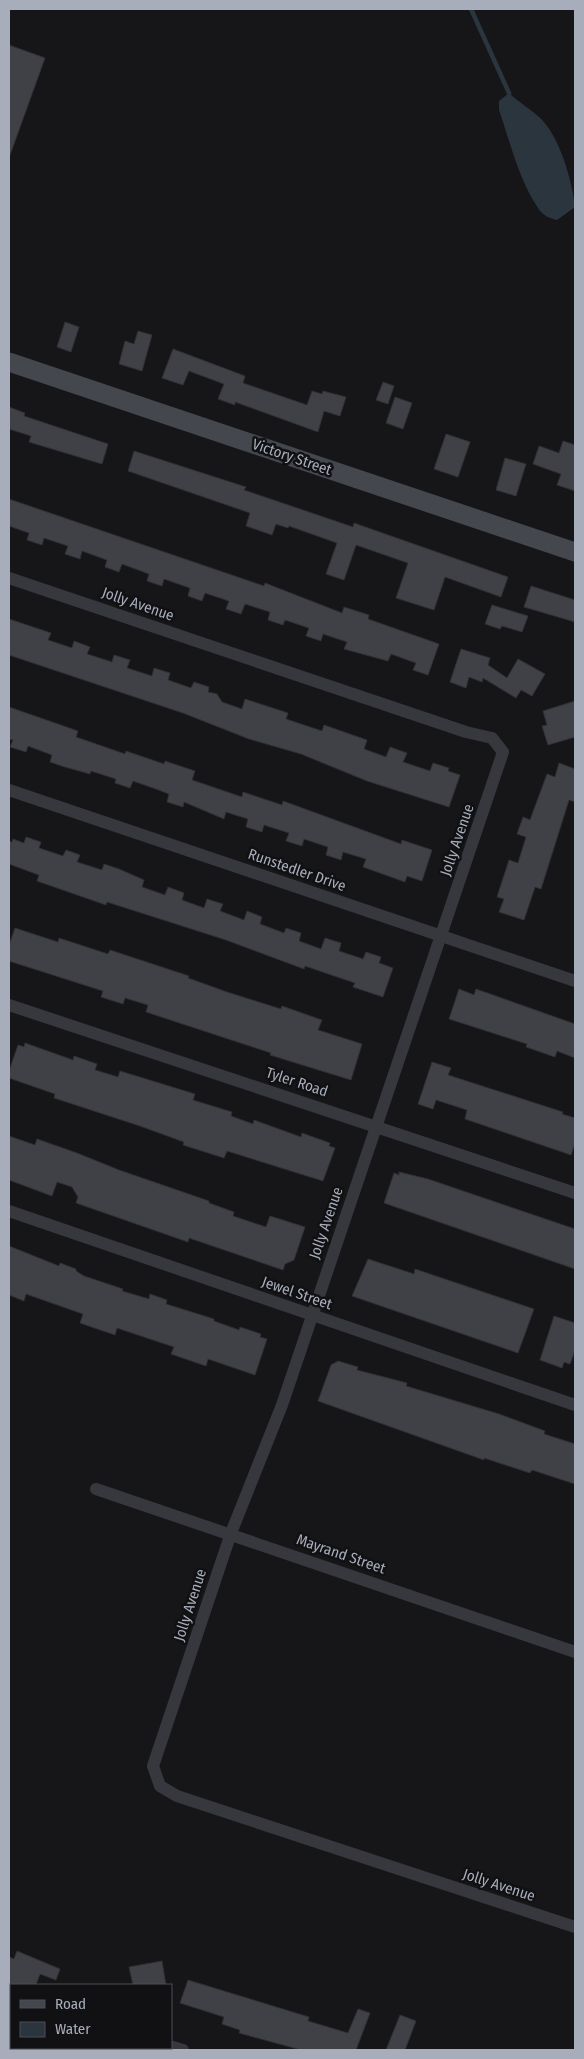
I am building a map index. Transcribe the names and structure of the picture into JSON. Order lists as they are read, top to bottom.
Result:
{
  "streets": {
    "street": [
      "Victory Street",
      "Jolly Avenue",
      "Runstedler Drive",
      "Tyler Road",
      "Jewel Street",
      "Mayrand Street"
    ]
  },
  "crossings": [
    ["Jolly Avenue", "Runstedler Drive"],
    ["Jolly Avenue", "Tyler Road"],
    ["Jolly Avenue", "Jewel Street"],
    ["Jolly Avenue", "Mayrand Street"]
  ],
  "legend": ["Road", "Water"]
}
